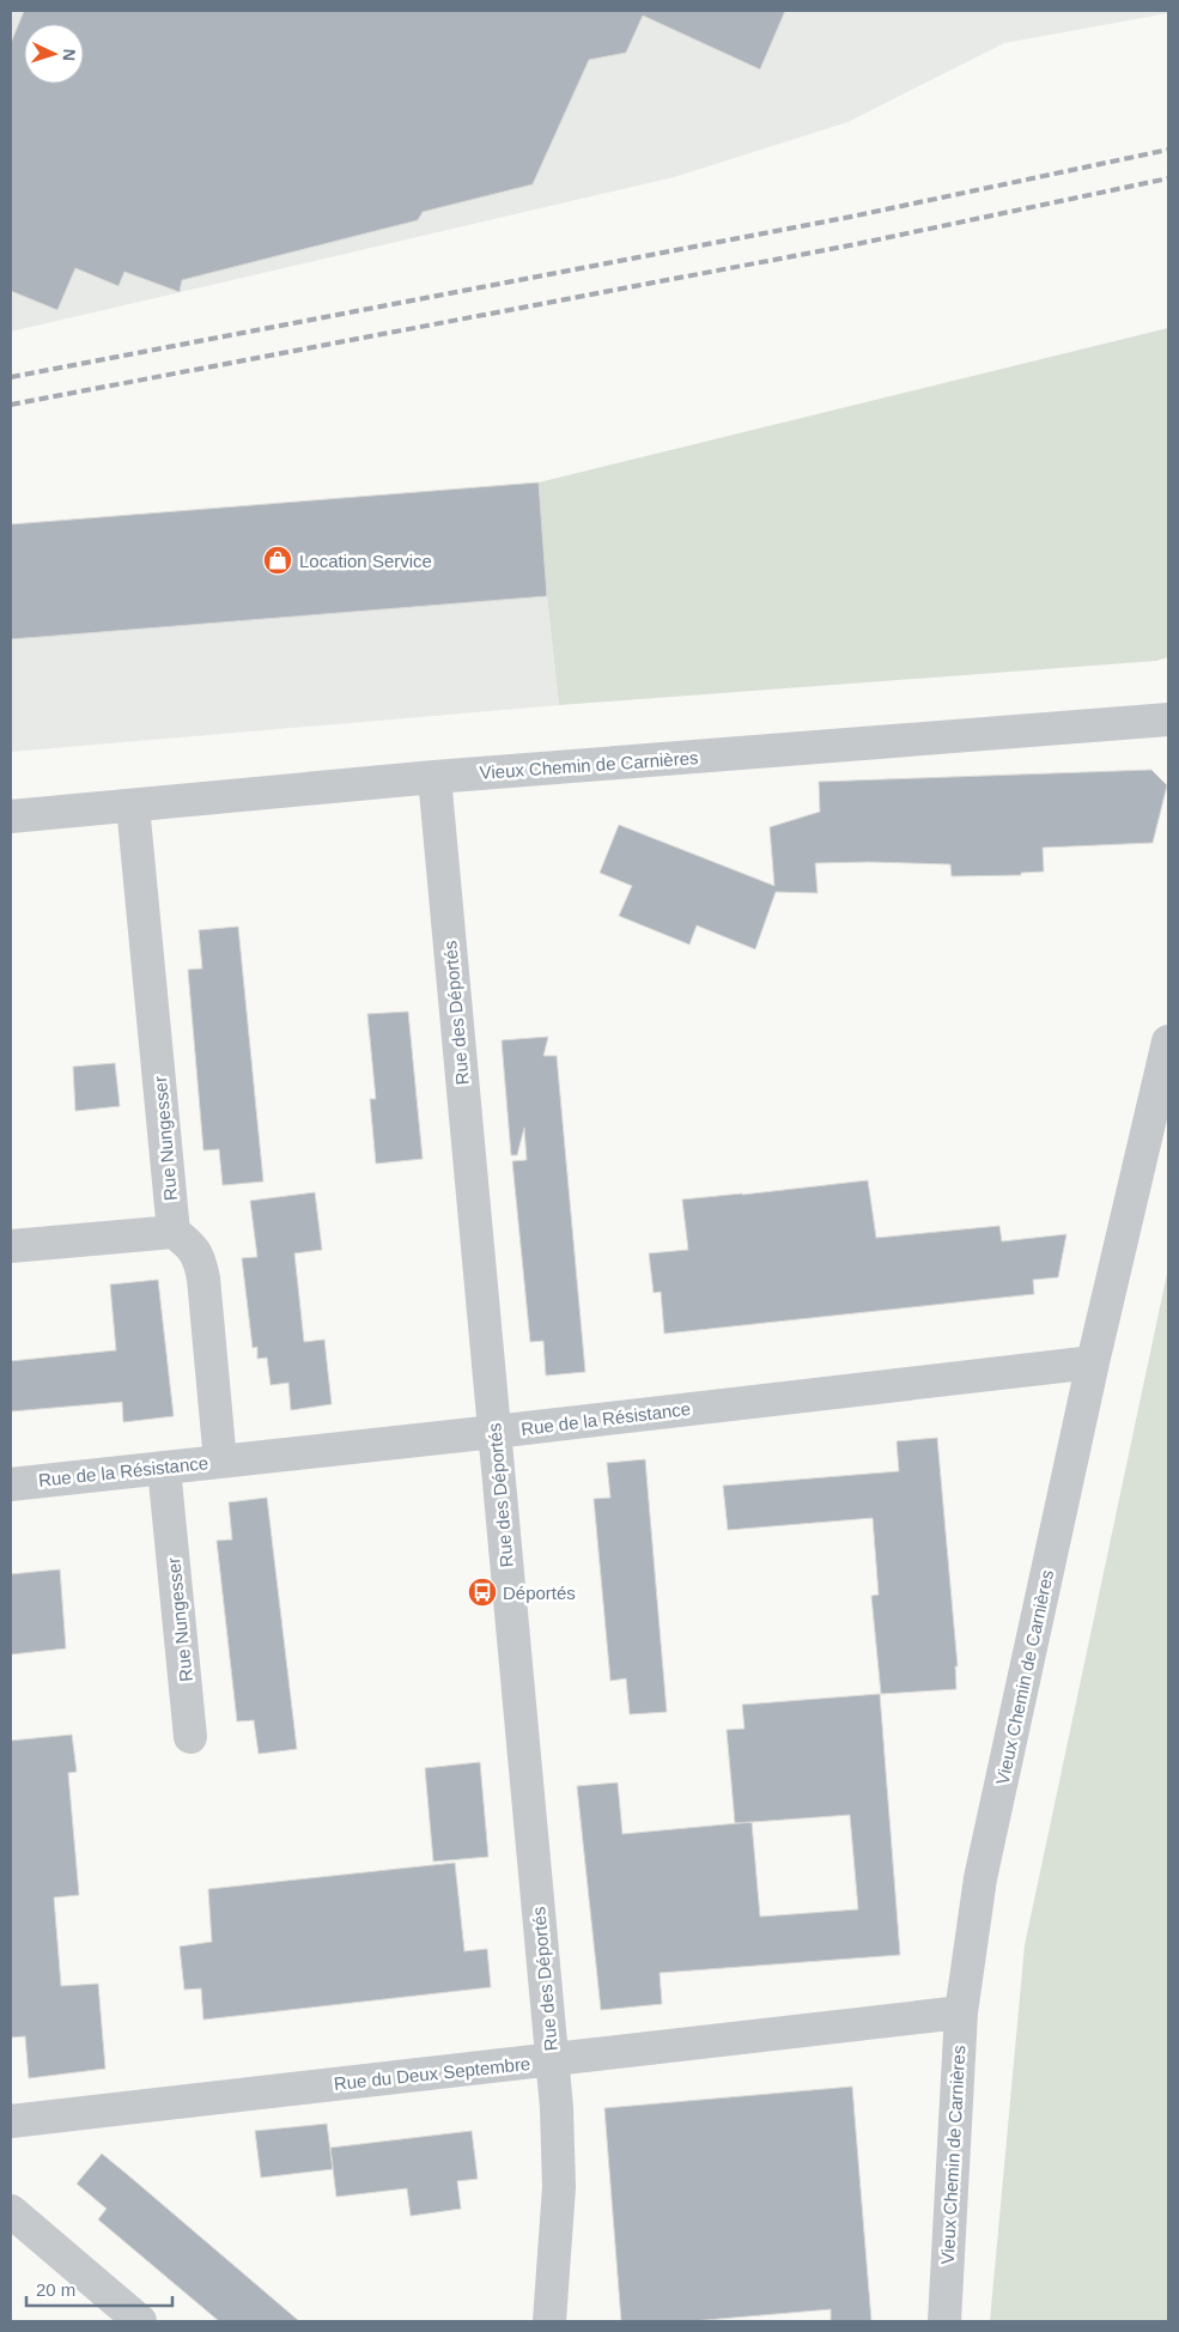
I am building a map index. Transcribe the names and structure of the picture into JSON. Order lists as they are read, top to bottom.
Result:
{
  "streets": {
    "street": [
      "Vieux Chemin de Carnières",
      "Rue des Déportés",
      "Rue Nungesser",
      "Rue de la Résistance",
      "Rue du Deux Septembre"
    ]
  },
  "crossings": [
    ["Vieux Chemin de Carnières", "Rue des Déportés"],
    ["Vieux Chemin de Carnières", "Rue Nungesser"],
    ["Vieux Chemin de Carnières", "Rue de la Résistance"],
    ["Vieux Chemin de Carnières", "Rue du Deux Septembre"],
    ["Rue des Déportés", "Rue de la Résistance"],
    ["Rue des Déportés", "Rue du Deux Septembre"],
    ["Rue Nungesser", "Rue de la Résistance"]
  ],
  "places": {
    "shop": ["Location Service"],
    "bus stop": ["Déportés"]
  },
  "scale_bar": "20 m",
  "north": "right"
}
